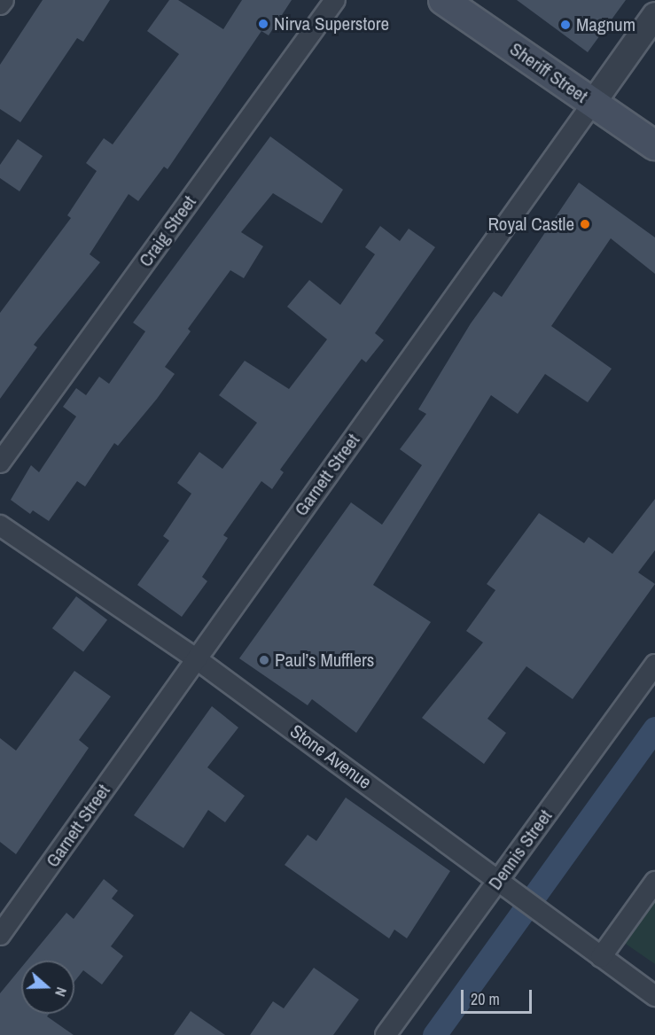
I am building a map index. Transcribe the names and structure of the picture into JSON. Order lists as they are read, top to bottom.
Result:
{
  "streets": {
    "main road": ["Sheriff Street"],
    "street": [
      "Craig Street",
      "Garnett Street",
      "Stone Avenue",
      "Dennis Street"
    ]
  },
  "crossings": [
    ["Sheriff Street", "Garnett Street"],
    ["Garnett Street", "Stone Avenue"],
    ["Stone Avenue", "Dennis Street"]
  ],
  "places": [
    "Nirva Superstore",
    "Magnum",
    "Royal Castle",
    "Paul’s Mufflers"
  ],
  "scale_bar": "20 m",
  "north": "right"
}
